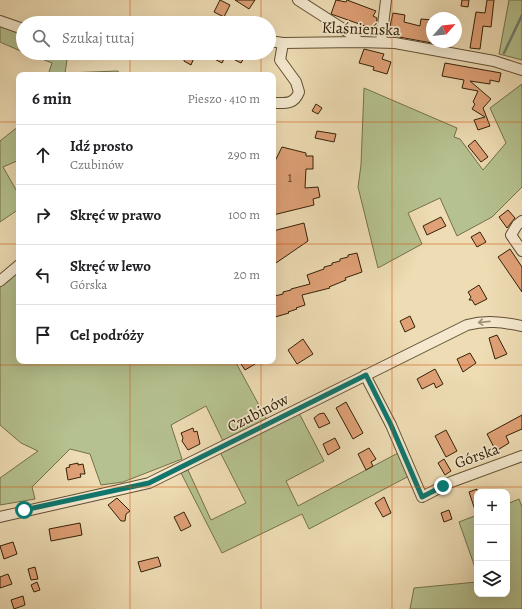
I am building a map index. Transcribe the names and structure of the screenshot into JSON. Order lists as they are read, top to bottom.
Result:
{
  "streets": {
    "street": ["Klaśnieńska", "Czubinów", "Górska"]
  },
  "crossings": [
    ["Czubinów", "Górska"]
  ],
  "house_numbers": ["1"],
  "north": "top right",
  "page": {
    "search": "Szukaj tutaj",
    "heading": ["6 min", "Pieszo · 410 m"],
    "list": [
      ["Idź prosto", "Czubinów", "290 m"],
      ["Skręć w prawo", "100 m"],
      ["Skręć w lewo", "Górska", "20 m"],
      "Cel podróży"
    ],
    "map_buttons": ["+", "−"]
  }
}
